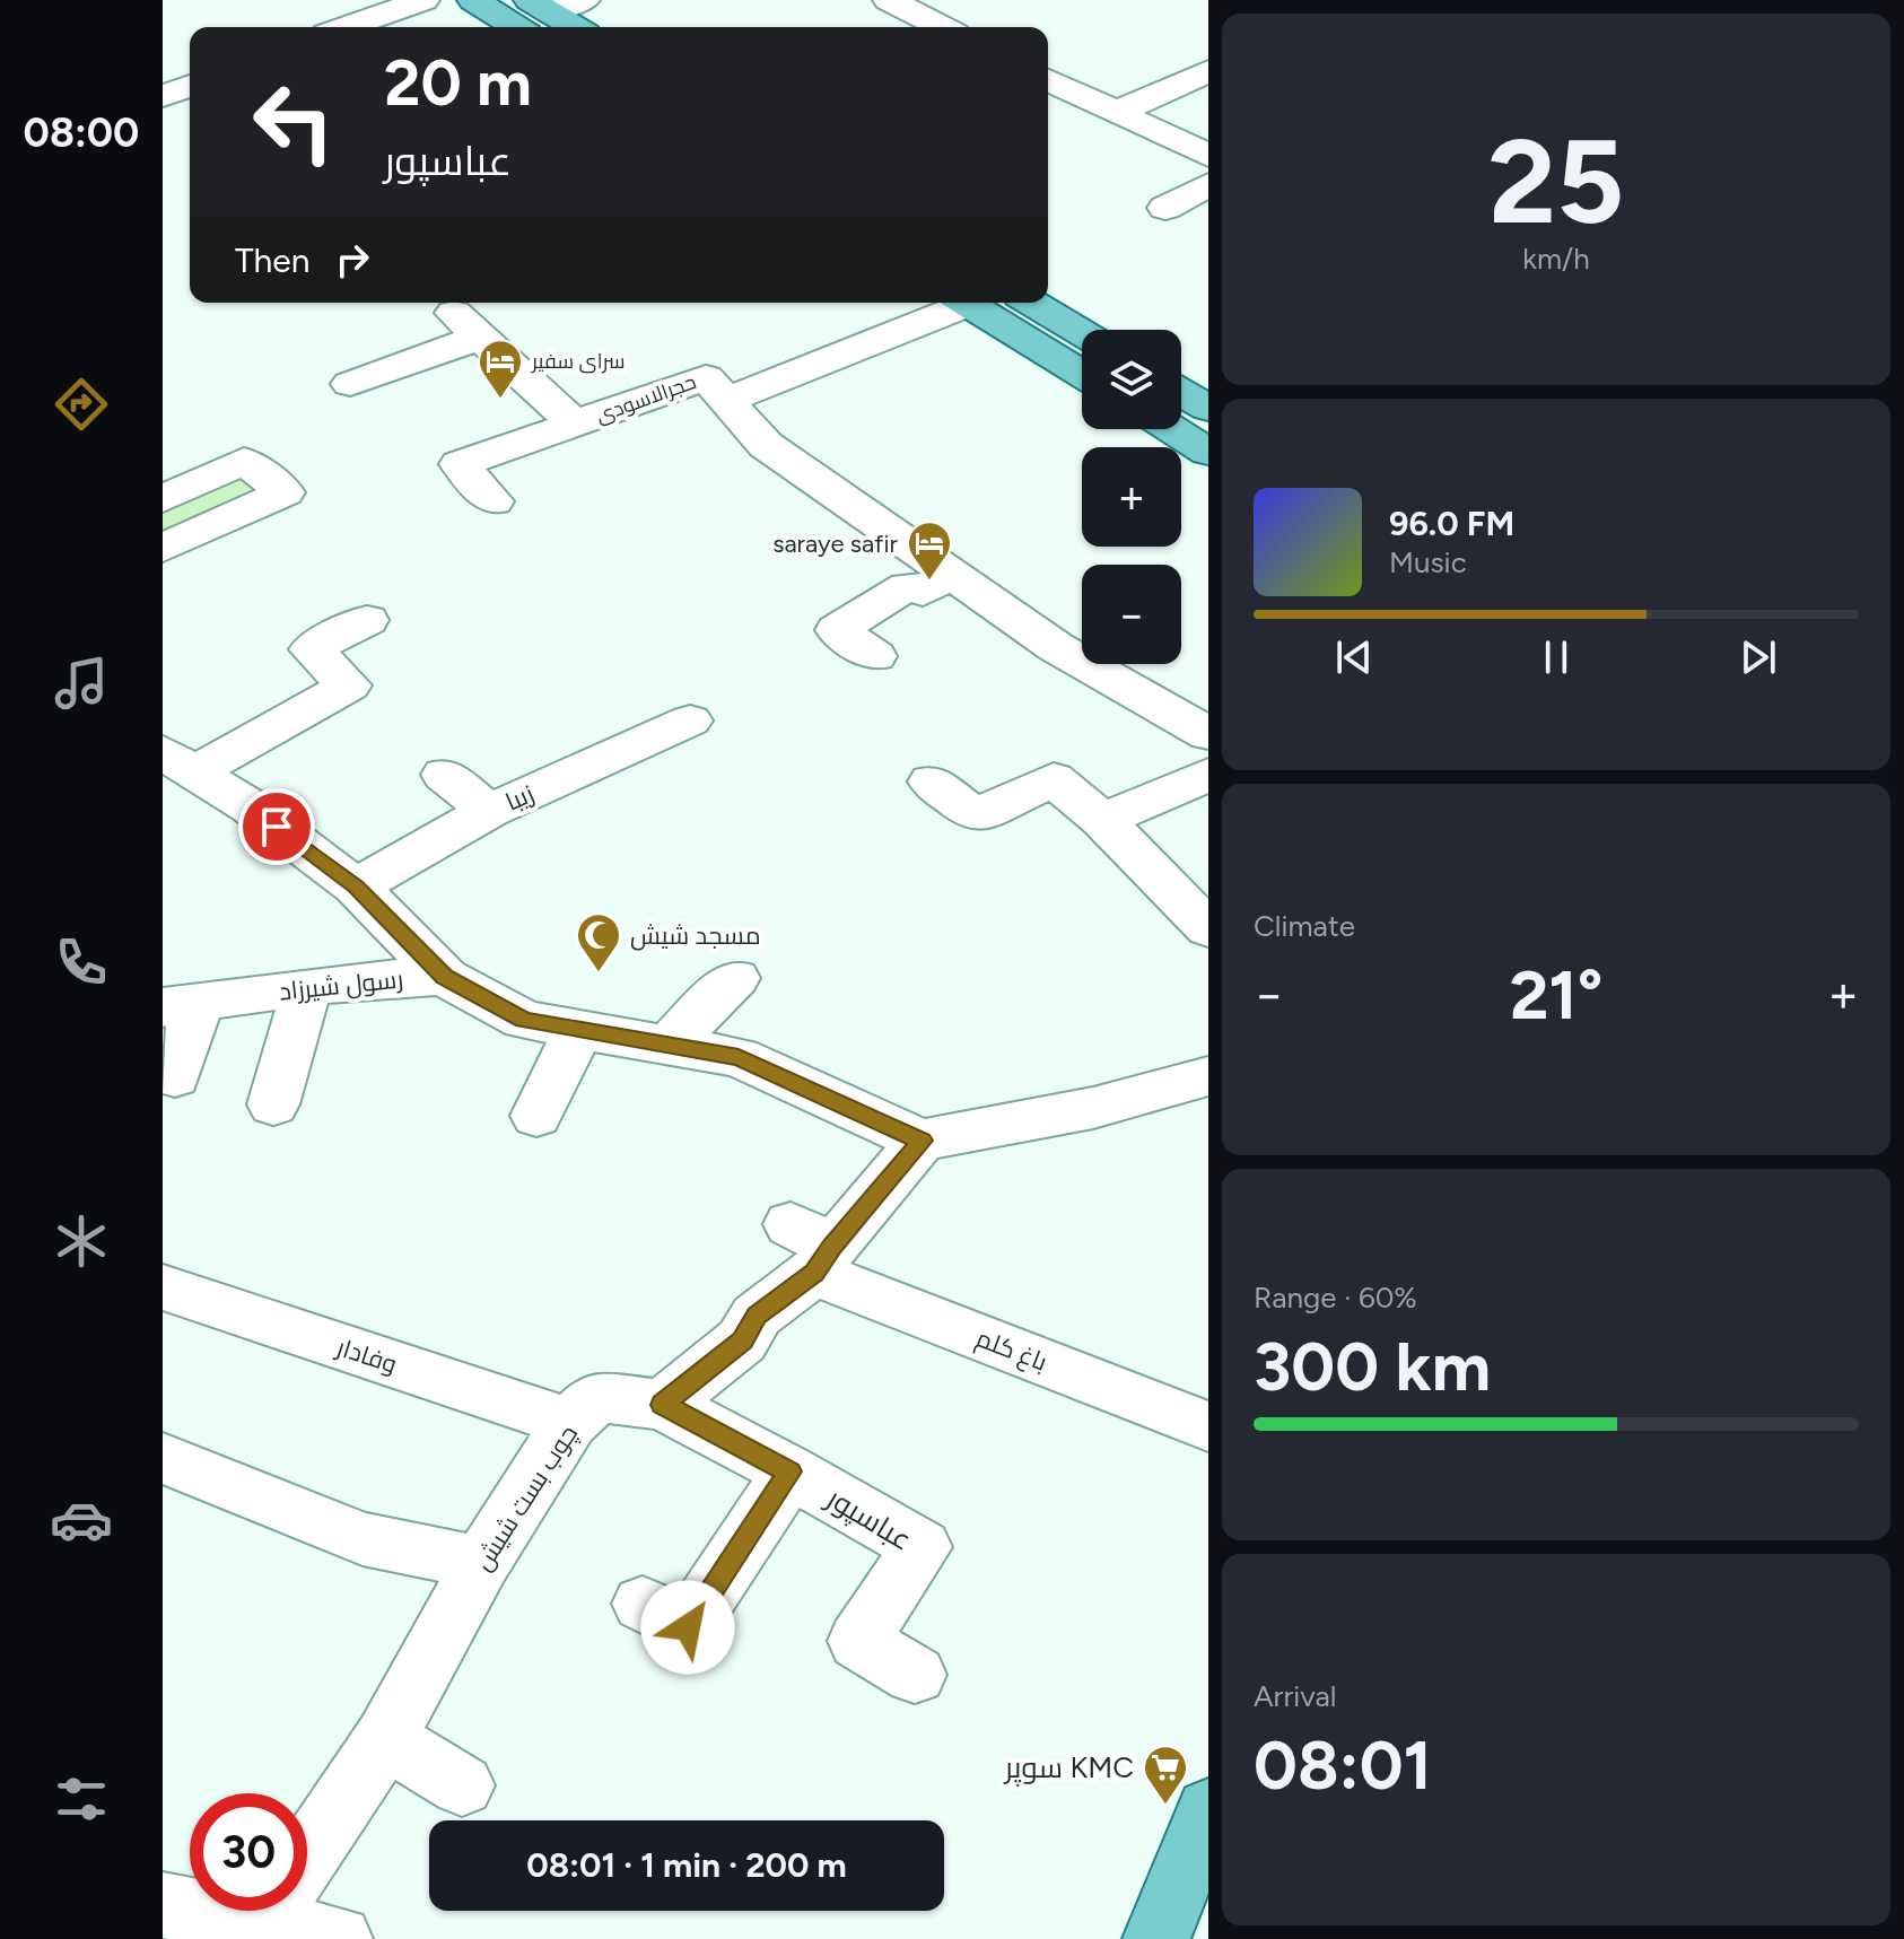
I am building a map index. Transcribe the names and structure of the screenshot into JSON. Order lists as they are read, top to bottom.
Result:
{
  "streets": {
    "street": [
      "حجرالاسودی",
      "زیبا",
      "رسول شیرزاد",
      "باغ کلم",
      "وفادار",
      "چوب بست شیش",
      "عباسپور"
    ]
  },
  "crossings": [
    ["وفادار", "چوب بست شیش"],
    ["چوب بست شیش", "عباسپور"]
  ],
  "places": {
    "hotel": ["سرای سفیر", "saraye safir"],
    "mosque": ["مسجد شیش"],
    "supermarket": ["سوپر KMC"]
  },
  "page": {
    "tabs": "08:00",
    "tile": [
      ["25", "km/h"],
      "Climate",
      ["Range · 60%", "300 km"],
      ["Arrival", "08:01"]
    ],
    "turn": ["20 m", "عباسپور"],
    "then": "Then",
    "map_buttons": ["+", "−"],
    "song": ["96.0 FM", "Music"],
    "heat": ["−", "21°", "+"],
    "limit": "30",
    "trip": "08:01 · 1 min · 200 m"
  }
}
